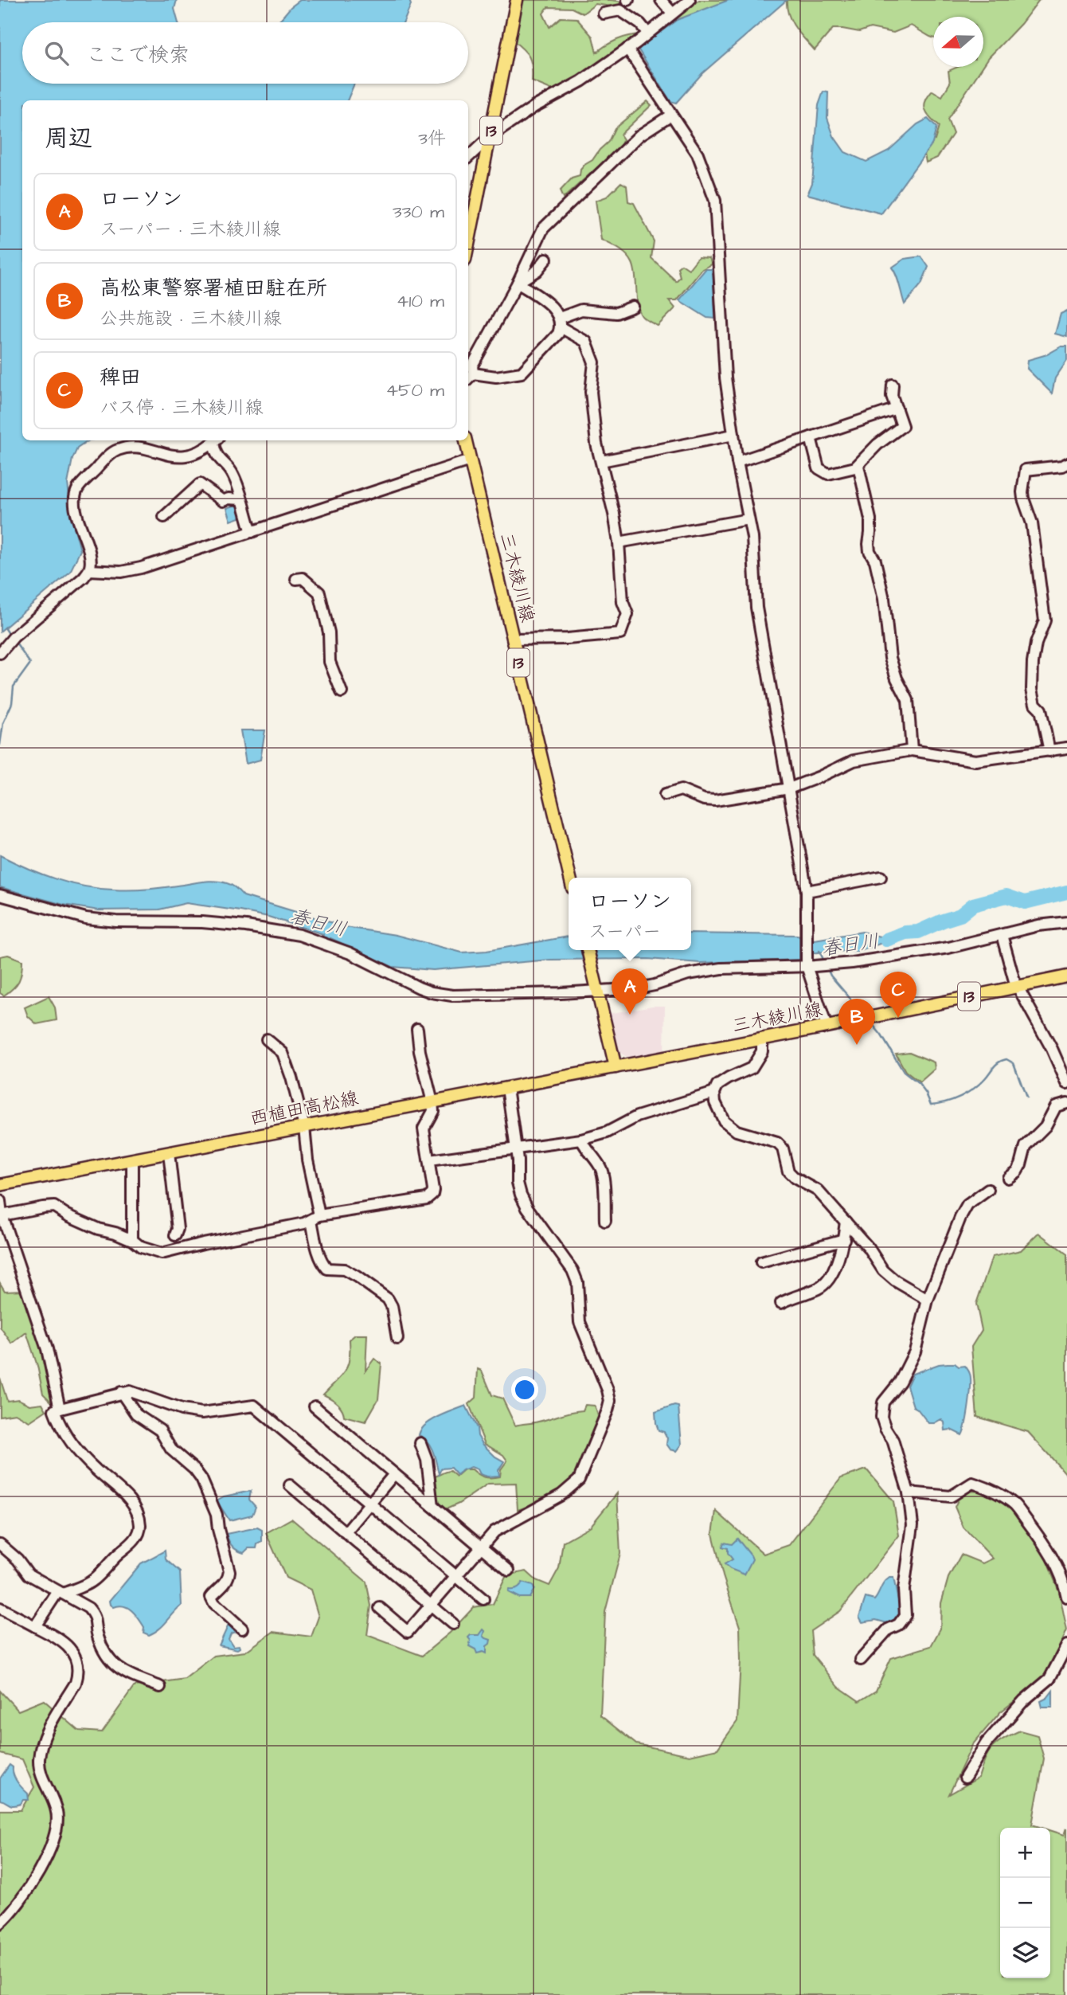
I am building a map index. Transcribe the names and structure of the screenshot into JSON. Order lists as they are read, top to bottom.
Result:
{
  "streets": {
    "main road": ["13", "三木綾川線", "西植田高松線"]
  },
  "crossings": [
    ["三木綾川線", "西植田高松線"]
  ],
  "water": ["春日川"],
  "north": "left",
  "page": {
    "search": "ここで検索",
    "heading": ["周辺", "3件"],
    "list": [
      {
        "mark": "A",
        "name": "ローソン",
        "note": "スーパー · 三木綾川線",
        "value": "330 m"
      },
      {
        "mark": "B",
        "name": "高松東警察署植田駐在所",
        "note": "公共施設 · 三木綾川線",
        "value": "410 m"
      },
      {
        "mark": "C",
        "name": "稗田",
        "note": "バス停 · 三木綾川線",
        "value": "450 m"
      }
    ],
    "popup": ["ローソン", "スーパー"],
    "pins": ["A", "C", "B"],
    "map_buttons": ["+", "−"]
  }
}
